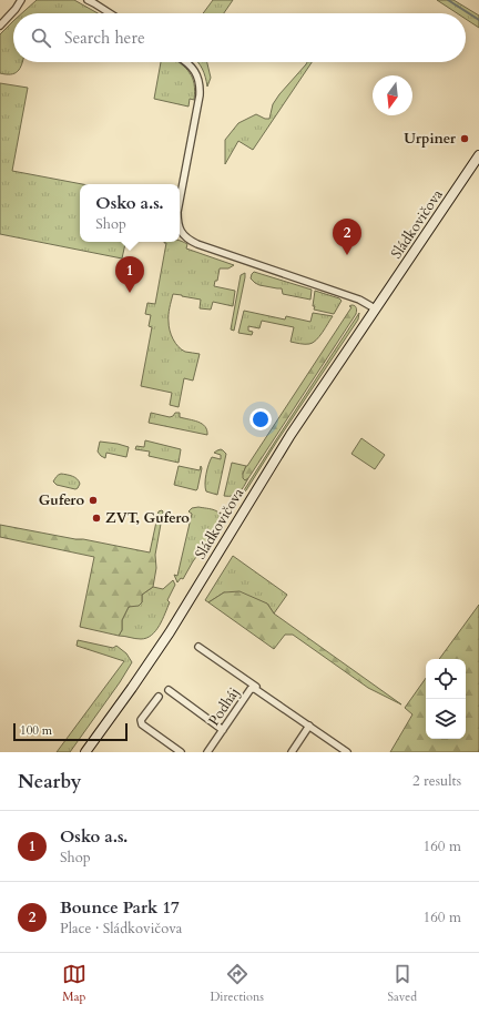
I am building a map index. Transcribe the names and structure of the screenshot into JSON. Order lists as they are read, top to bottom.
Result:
{
  "streets": {
    "main road": ["Sládkovičova"],
    "street": ["Podháj"]
  },
  "places": ["Urpiner", "Gufero", "ZVT, Gufero"],
  "scale_bar": "100 m",
  "north": "bottom",
  "page": {
    "search": "Search here",
    "popup": ["Osko a.s.", "Shop"],
    "pins": ["2", "1"],
    "scale": "100 m",
    "heading": ["Nearby", "2 results"],
    "list": [
      {
        "mark": "1",
        "name": "Osko a.s.",
        "note": "Shop",
        "value": "160 m"
      },
      {
        "mark": "2",
        "name": "Bounce Park 17",
        "note": "Place · Sládkovičova",
        "value": "160 m"
      }
    ],
    "nav": ["Map", "Directions", "Saved"]
  }
}
